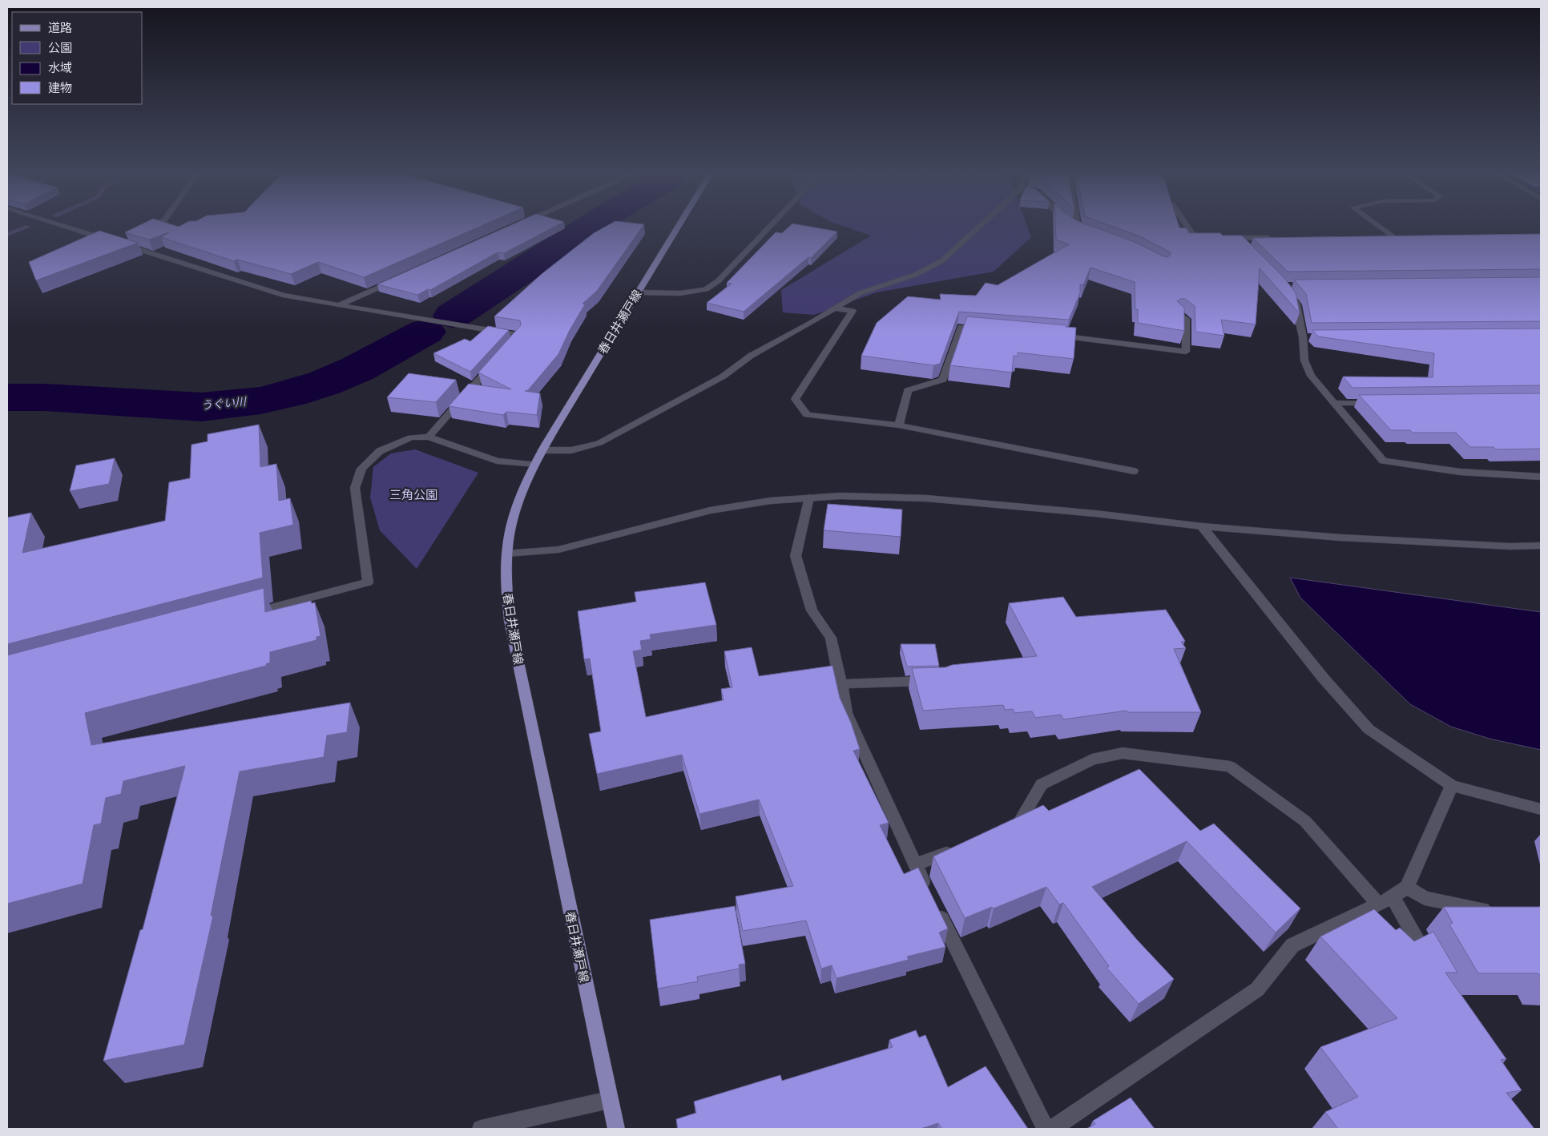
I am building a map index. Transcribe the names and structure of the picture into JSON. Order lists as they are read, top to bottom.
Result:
{
  "streets": {
    "main road": ["春日井瀬戸線"]
  },
  "water": ["うぐい川"],
  "parks": ["三角公園"],
  "legend": [
    "道路",
    "公園",
    "水域",
    "建物"
  ]
}
